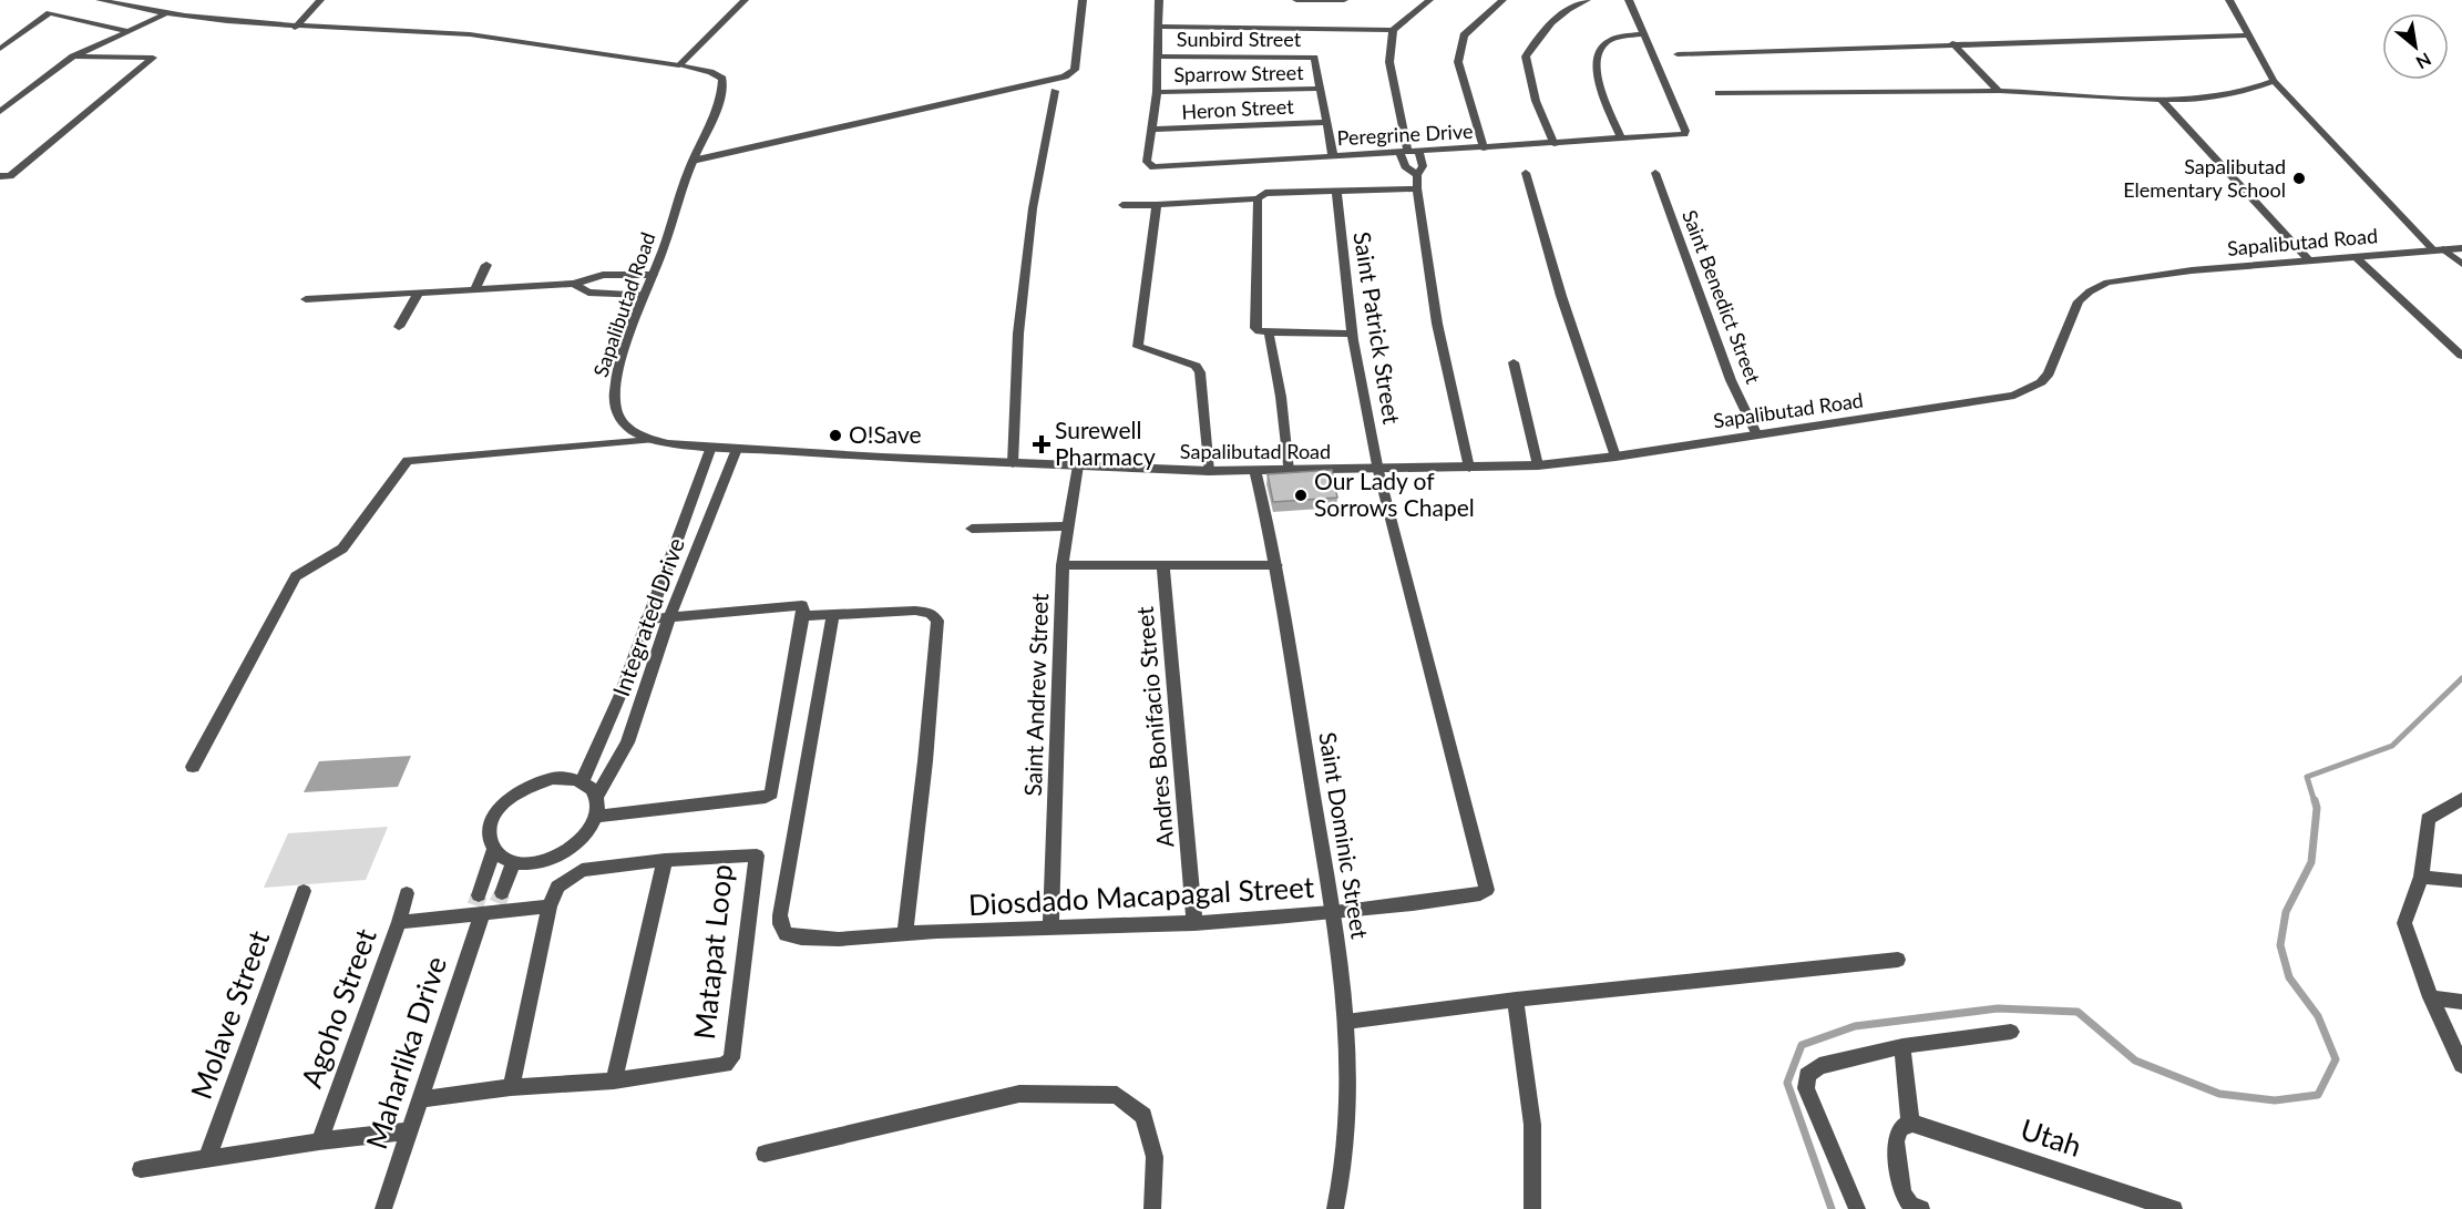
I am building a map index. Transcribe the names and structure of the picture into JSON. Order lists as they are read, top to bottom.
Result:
{
  "streets": {
    "street": [
      "Sunbird Street",
      "Sparrow Street",
      "Heron Street",
      "Peregrine Drive",
      "Sapalibutad Road",
      "Saint Benedict Street",
      "Saint Patrick Street",
      "Integrated Drive",
      "Saint Andrew Street",
      "Andres Bonifacio Street",
      "Saint Dominic Street",
      "Diosdado Macapagal Street",
      "Matapat Loop",
      "Agoho Street",
      "Molave Street",
      "Maharlika Drive",
      "Utah"
    ]
  },
  "crossings": [
    ["Sunbird Street", "Sparrow Street"],
    ["Sunbird Street", "Peregrine Drive"],
    ["Sparrow Street", "Peregrine Drive"],
    ["Heron Street", "Peregrine Drive"],
    ["Sapalibutad Road", "Saint Benedict Street"],
    ["Sapalibutad Road", "Saint Patrick Street"],
    ["Sapalibutad Road", "Integrated Drive"],
    ["Sapalibutad Road", "Saint Andrew Street"],
    ["Sapalibutad Road", "Saint Dominic Street"],
    ["Saint Patrick Street", "Saint Dominic Street"],
    ["Saint Patrick Street", "Diosdado Macapagal Street"],
    ["Saint Andrew Street", "Diosdado Macapagal Street"],
    ["Andres Bonifacio Street", "Diosdado Macapagal Street"],
    ["Saint Dominic Street", "Diosdado Macapagal Street"],
    ["Matapat Loop", "Maharlika Drive"]
  ],
  "places": {
    "other": ["Sapalibutad Elementary School", "O!Save", "Our Lady of Sorrows Chapel"],
    "health": ["Surewell Pharmacy"]
  },
  "north": "bottom right"
}
